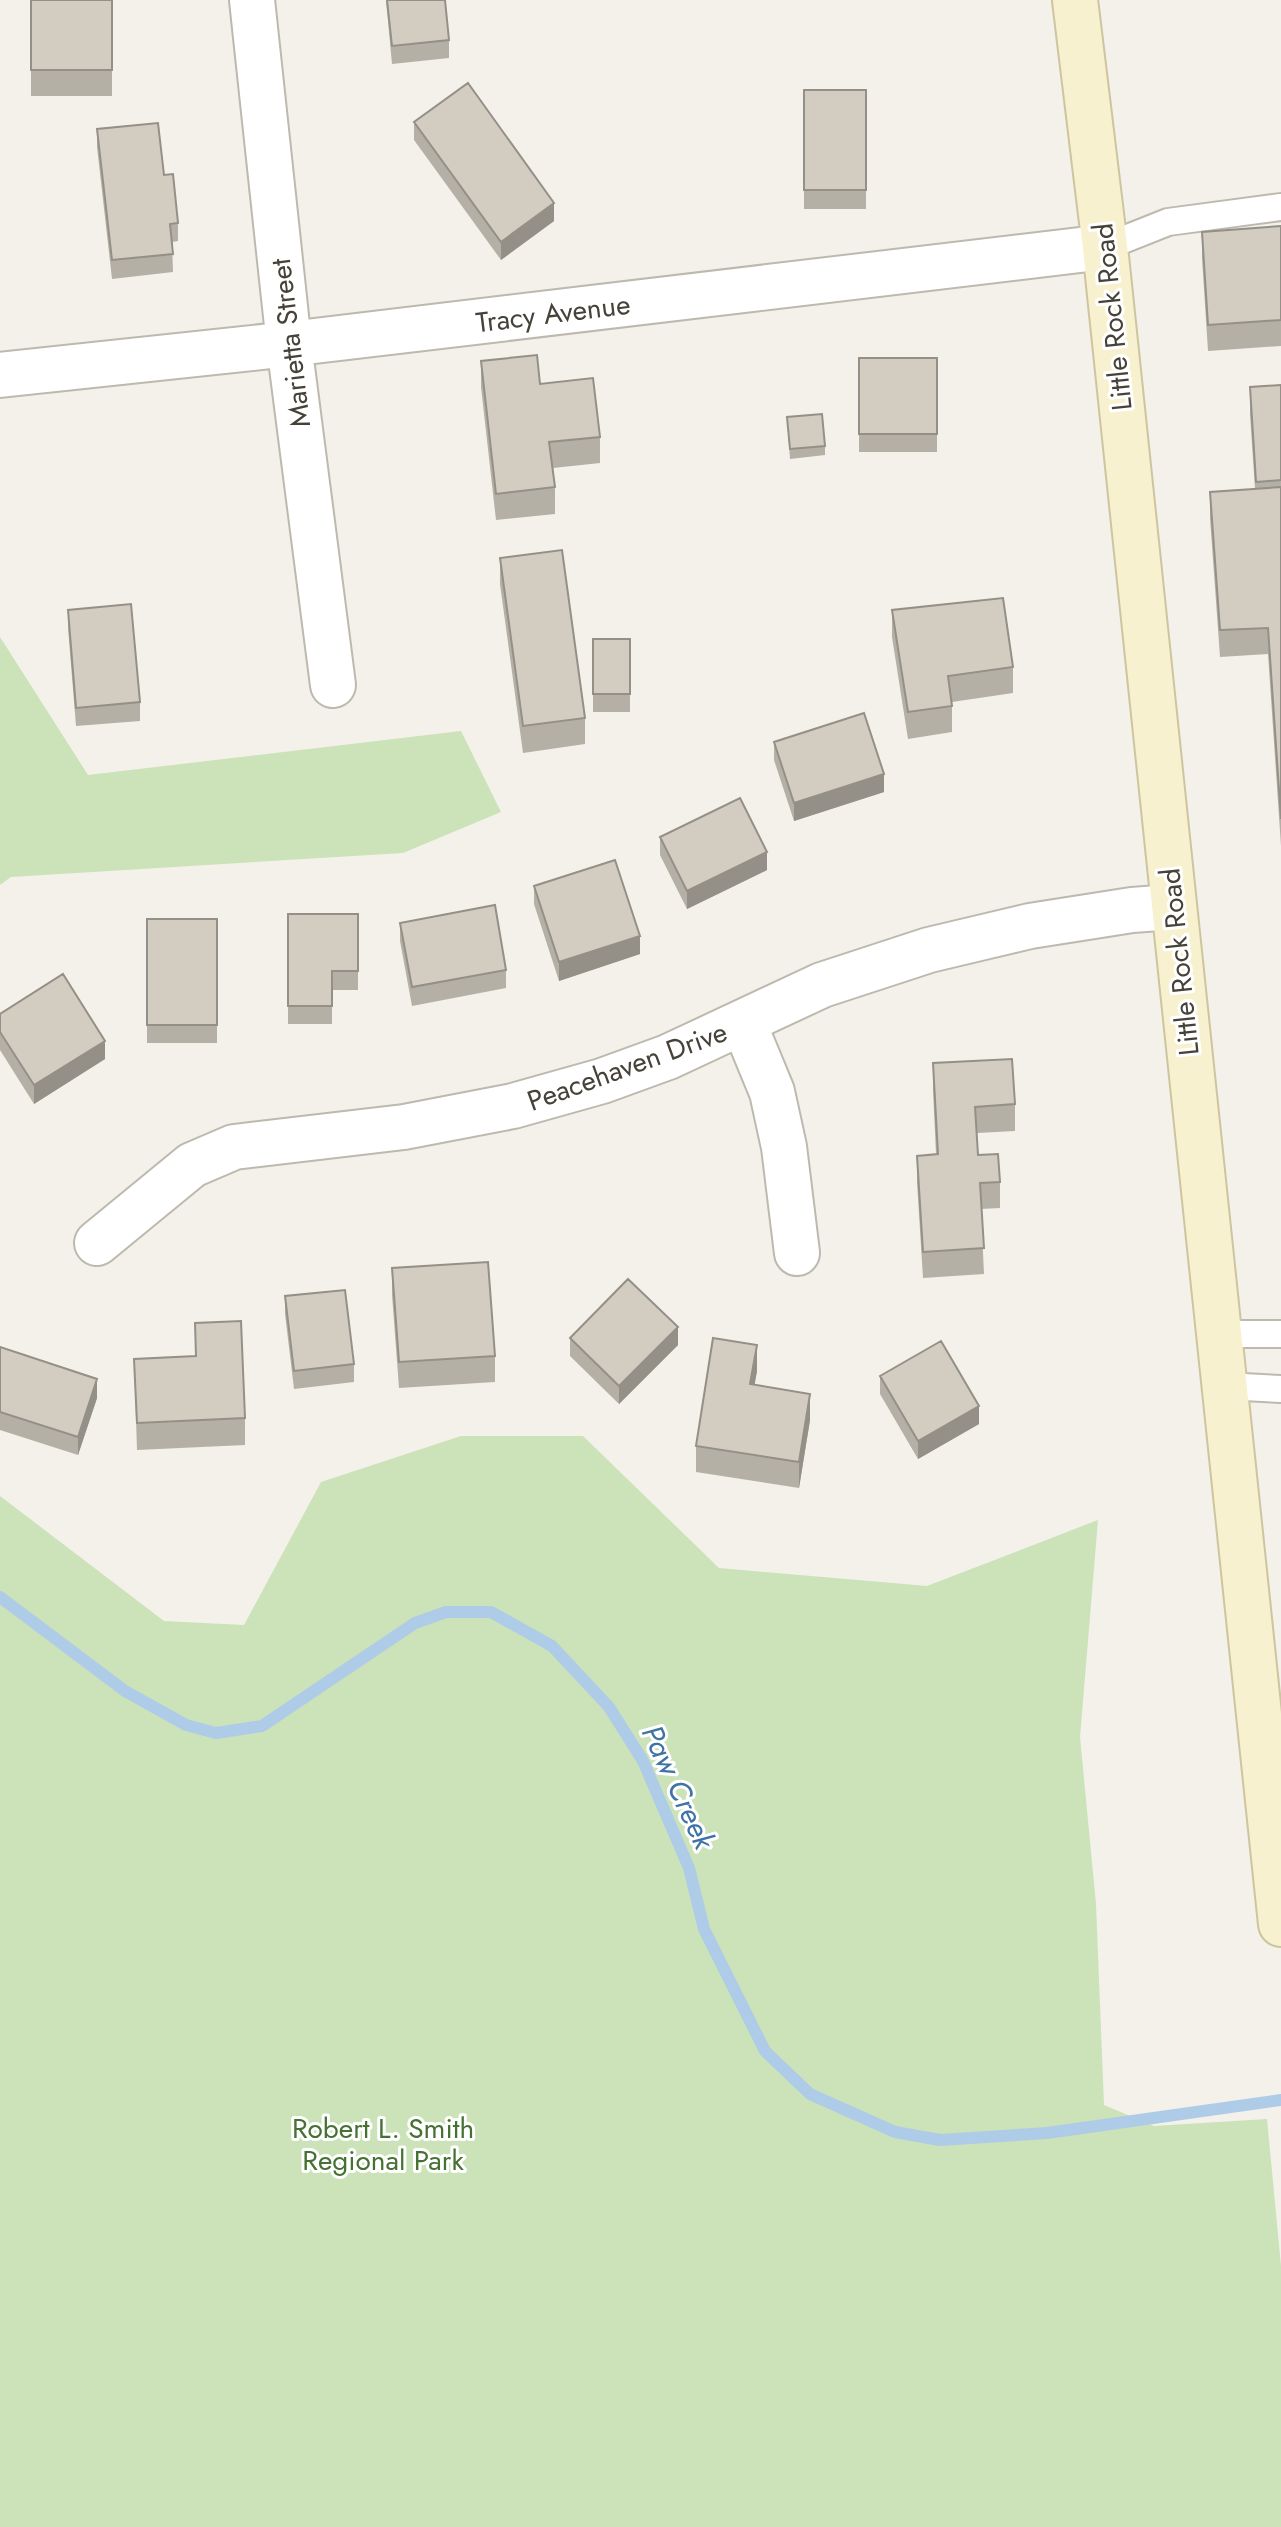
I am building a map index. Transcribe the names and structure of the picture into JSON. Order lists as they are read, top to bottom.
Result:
{
  "streets": {
    "main road": ["Little Rock Road"],
    "street": ["Tracy Avenue", "Marietta Street", "Peacehaven Drive"]
  },
  "crossings": [
    ["Tracy Avenue", "Little Rock Road"],
    ["Tracy Avenue", "Marietta Street"],
    ["Little Rock Road", "Peacehaven Drive"]
  ],
  "water": ["Paw Creek"],
  "parks": ["Robert L. Smith Regional Park"]
}
